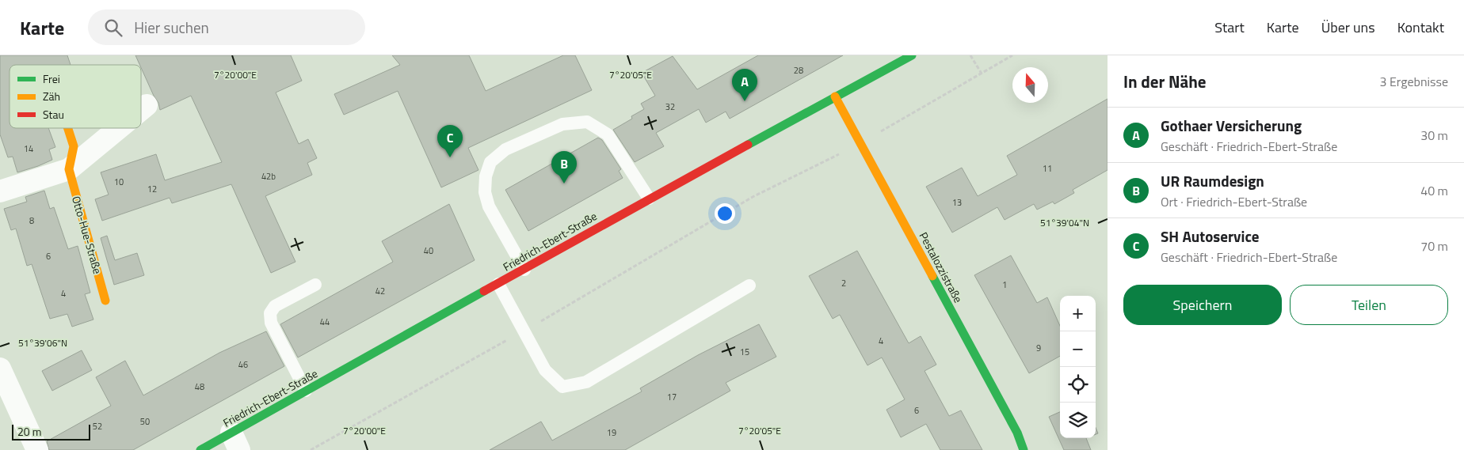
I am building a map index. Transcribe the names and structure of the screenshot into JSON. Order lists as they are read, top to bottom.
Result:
{
  "streets": {
    "street": ["Otto-Hue-Straße", "Friedrich-Ebert-Straße", "Pestalozzistraße"]
  },
  "crossings": [
    ["Friedrich-Ebert-Straße", "Pestalozzistraße"]
  ],
  "house_numbers": [
    "28",
    "32",
    "14",
    "11",
    "42b",
    "10",
    "12",
    "13",
    "8",
    "40",
    "6",
    "2",
    "1",
    "42",
    "4",
    "44",
    "4",
    "9",
    "15",
    "46",
    "48",
    "17",
    "6",
    "50",
    "52",
    "19"
  ],
  "legend": ["Frei", "Zäh", "Stau"],
  "scale_bar": "20 m",
  "north": "top",
  "page": {
    "header": "Karte",
    "search": "Hier suchen",
    "nav": [
      "Start",
      "Karte",
      "Über uns",
      "Kontakt"
    ],
    "heading": ["In der Nähe", "3 Ergebnisse"],
    "pins": ["A", "C", "B"],
    "list": [
      {
        "mark": "A",
        "name": "Gothaer Versicherung",
        "note": "Geschäft · Friedrich-Ebert-Straße",
        "value": "30 m"
      },
      {
        "mark": "B",
        "name": "UR Raumdesign",
        "note": "Ort · Friedrich-Ebert-Straße",
        "value": "40 m"
      },
      {
        "mark": "C",
        "name": "SH Autoservice",
        "note": "Geschäft · Friedrich-Ebert-Straße",
        "value": "70 m"
      }
    ],
    "buttons": ["Speichern", "Teilen"],
    "map_buttons": ["+", "−"],
    "scale": "20 m"
  },
  "coordinates": [
    "7°20'00\"E",
    "7°20'05\"E",
    "51°39'04\"N",
    "51°39'06\"N"
  ]
}
